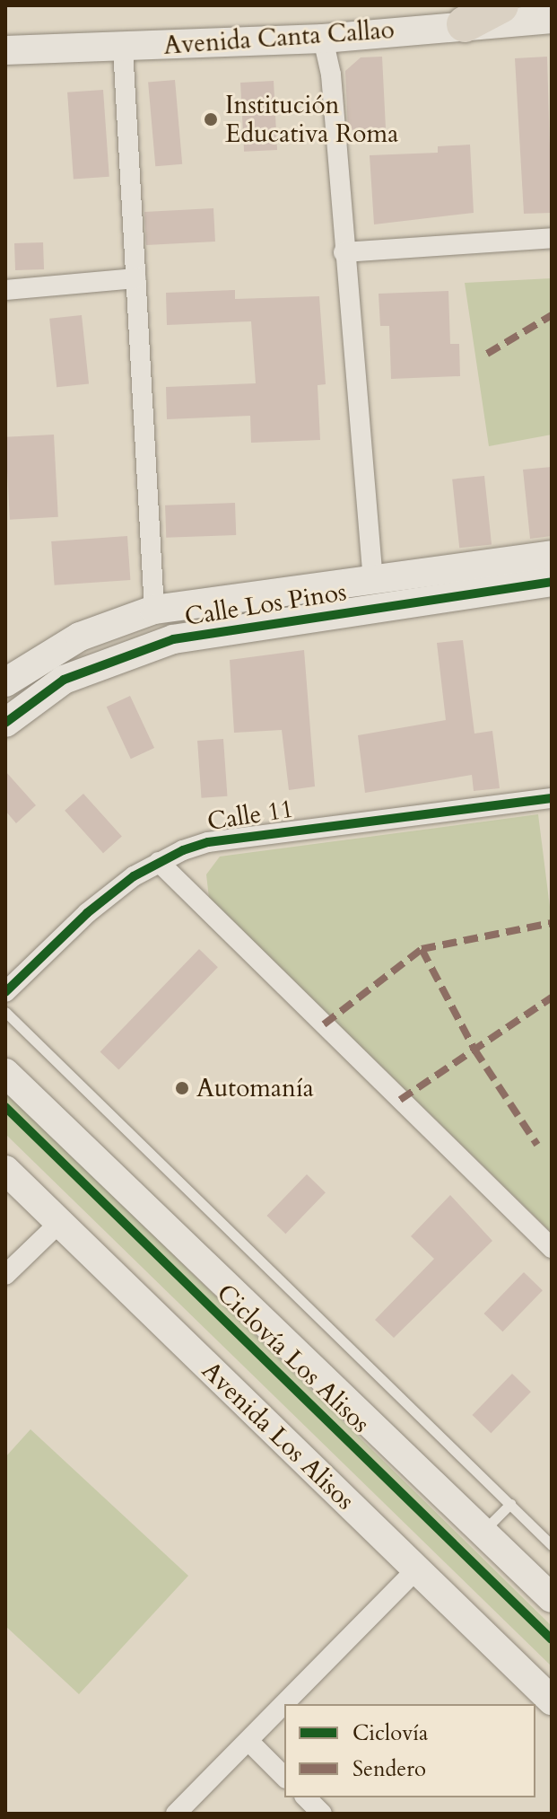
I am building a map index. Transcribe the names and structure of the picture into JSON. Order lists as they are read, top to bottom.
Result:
{
  "streets": {
    "main road": ["Avenida Canta Callao", "Calle Los Pinos", "Avenida Los Alisos"],
    "street": ["Calle 11"],
    "cycle path": ["Ciclovía Los Alisos"]
  },
  "places": ["Institución Educativa Roma", "Automanía"],
  "legend": ["Ciclovía", "Sendero"]
}
